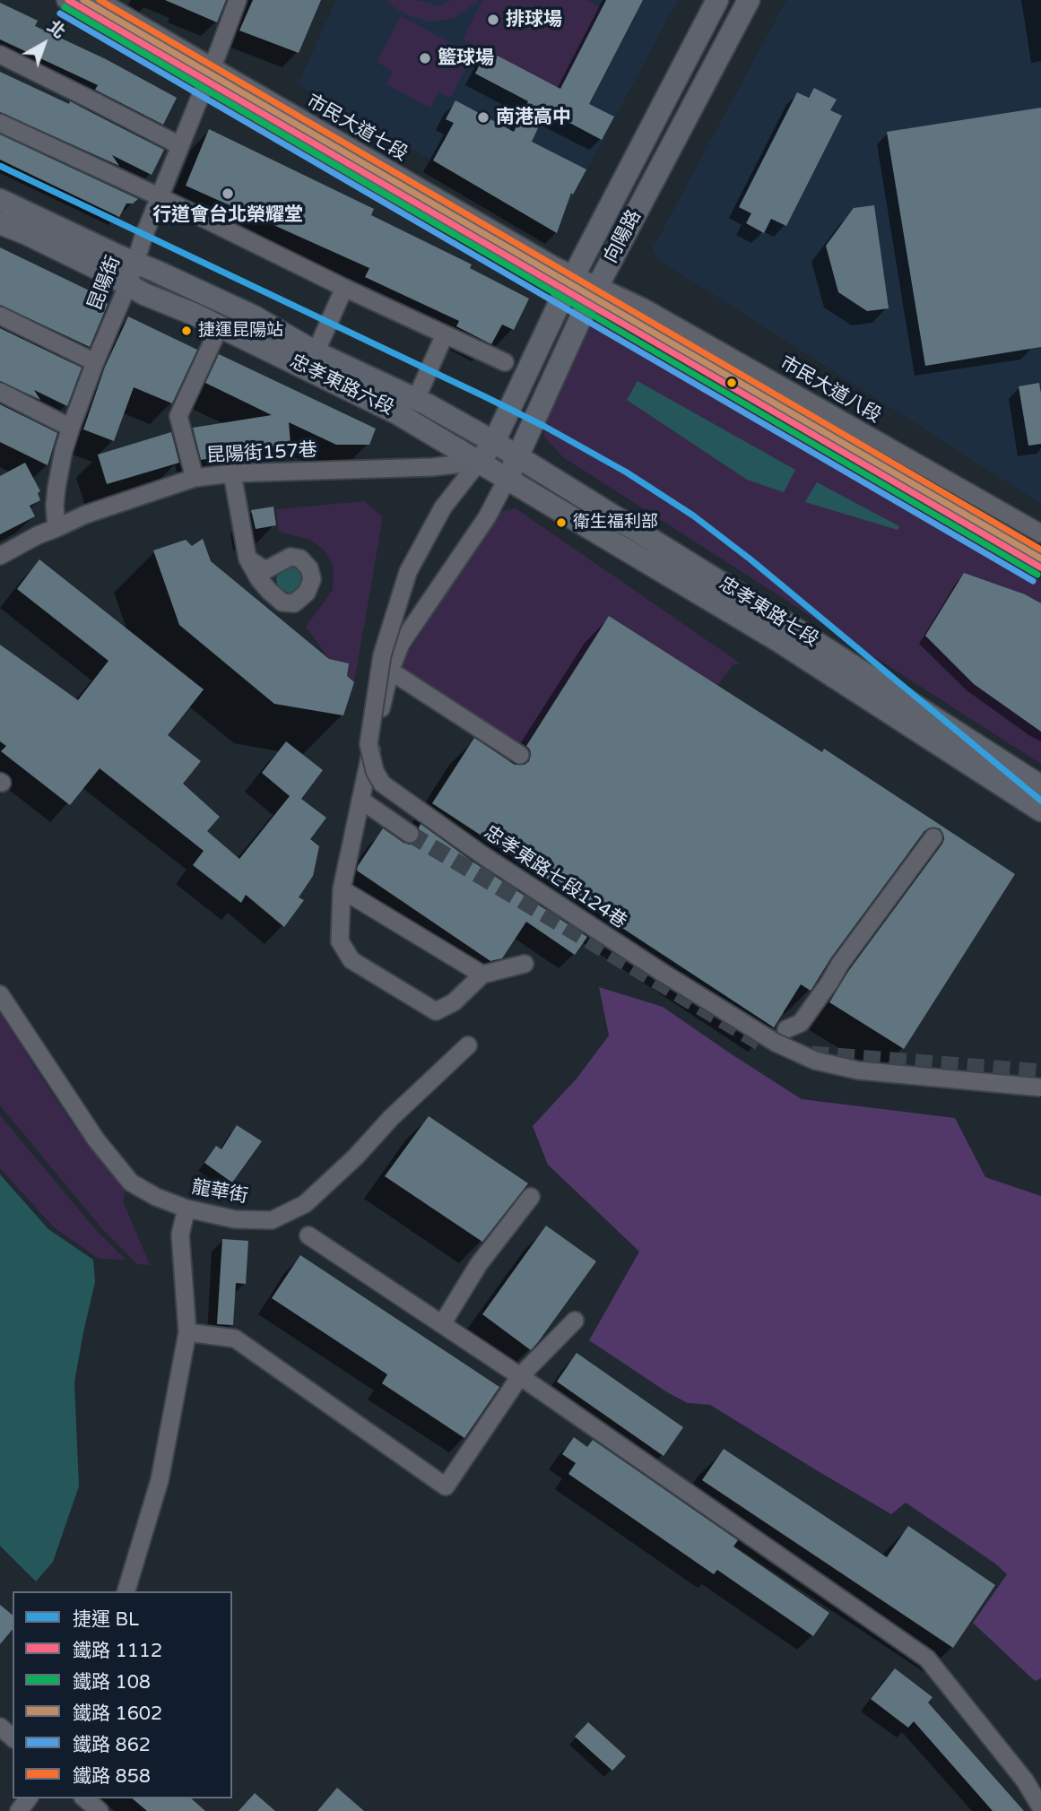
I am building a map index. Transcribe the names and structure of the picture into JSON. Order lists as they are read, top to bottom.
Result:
{
  "streets": {
    "main road": ["向陽路", "忠孝東路六段", "忠孝東路七段"],
    "street": [
      "市民大道七段",
      "昆陽街",
      "市民大道八段",
      "昆陽街157巷",
      "忠孝東路七段124巷",
      "龍華街"
    ]
  },
  "crossings": [
    ["市民大道七段", "向陽路"],
    ["市民大道七段", "昆陽街"],
    ["市民大道七段", "市民大道八段"],
    ["向陽路", "忠孝東路六段"],
    ["向陽路", "市民大道八段"],
    ["向陽路", "昆陽街157巷"],
    ["向陽路", "忠孝東路七段"],
    ["向陽路", "忠孝東路七段124巷"],
    ["昆陽街", "忠孝東路六段"],
    ["昆陽街", "昆陽街157巷"],
    ["忠孝東路六段", "昆陽街157巷"],
    ["忠孝東路六段", "忠孝東路七段"],
    ["忠孝東路六段", "忠孝東路七段124巷"],
    ["昆陽街157巷", "忠孝東路七段124巷"]
  ],
  "places": [
    "排球場",
    "籃球場",
    "南港高中",
    "行道會台北榮耀堂",
    "捷運昆陽站",
    "衛生福利部"
  ],
  "lines": [
    "rail line 1112",
    "rail line 1602",
    "rail line 858",
    "rail line 108",
    "rail line 862",
    "metro line BL"
  ],
  "legend": [
    "捷運 BL",
    "鐵路 1112",
    "鐵路 108",
    "鐵路 1602",
    "鐵路 862",
    "鐵路 858"
  ],
  "north": "top right"
}
